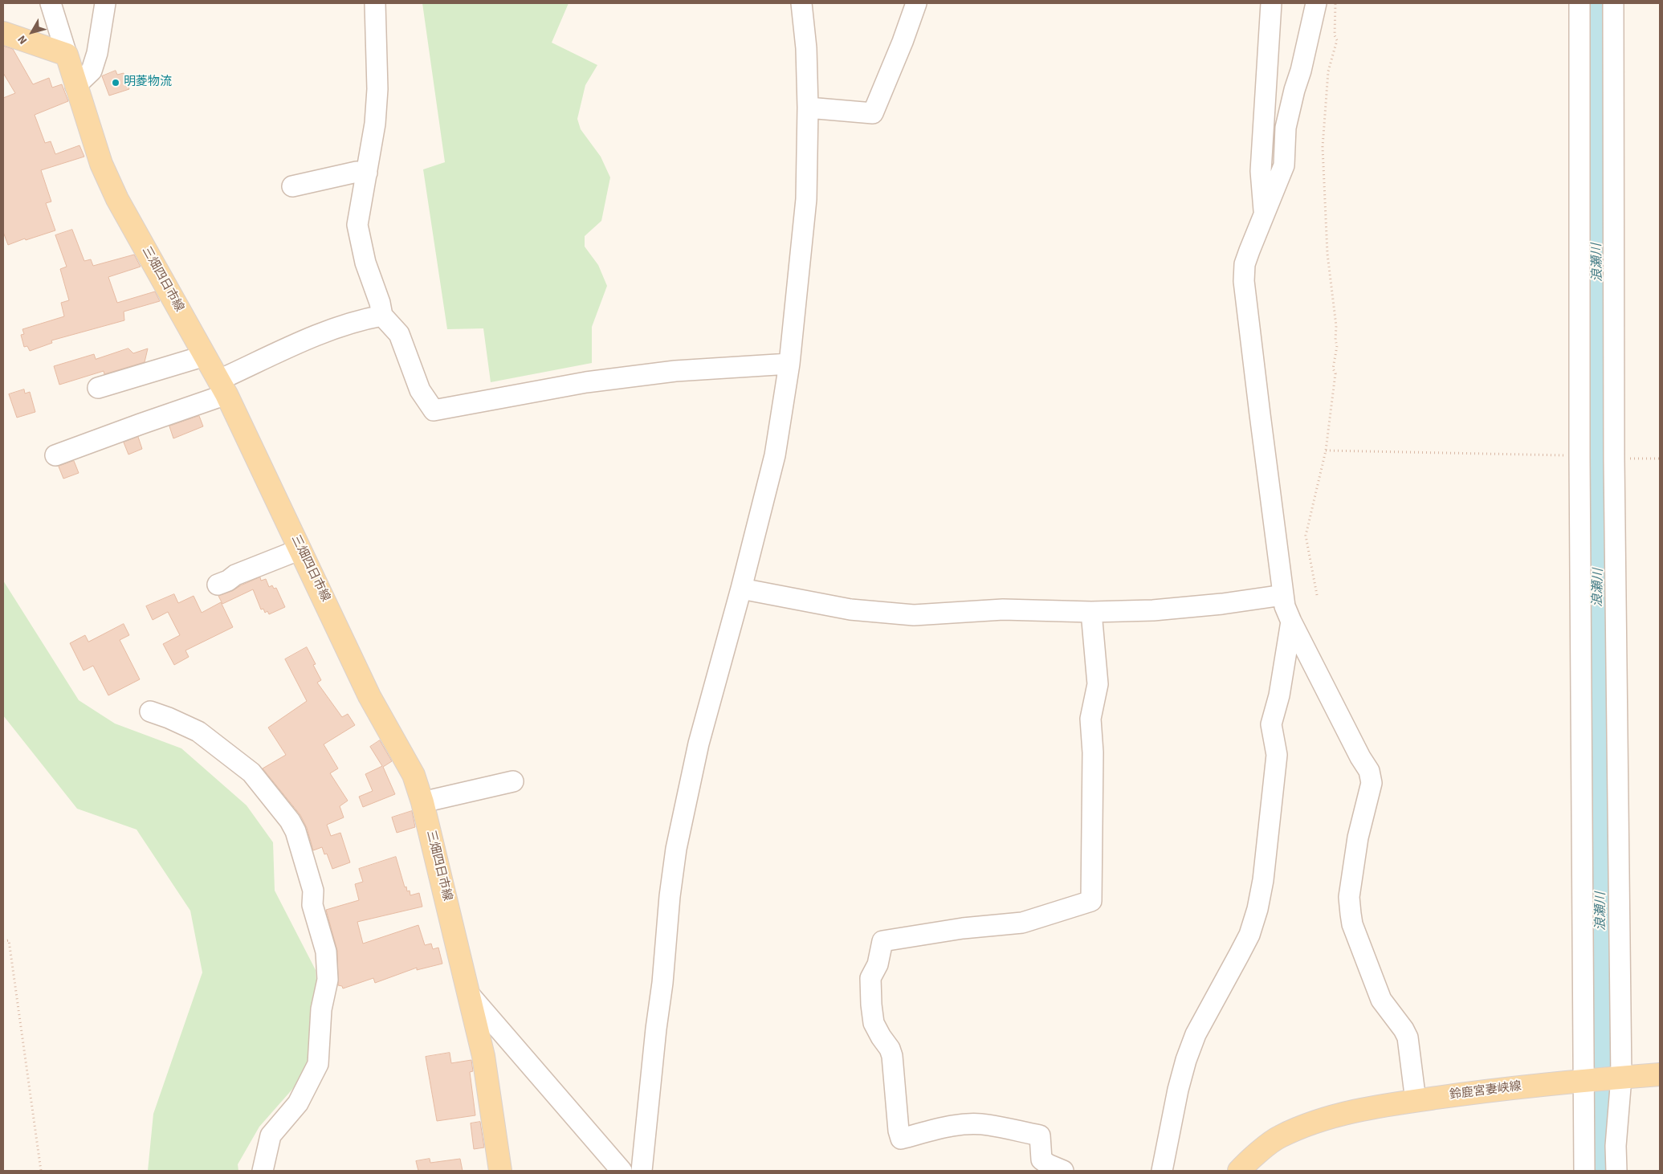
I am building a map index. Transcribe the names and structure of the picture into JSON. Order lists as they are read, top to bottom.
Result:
{
  "streets": {
    "main road": ["三畑四日市線", "鈴鹿宮妻峡線"]
  },
  "water": ["浪瀬川"],
  "places": ["明菱物流"],
  "north": "bottom left"
}
